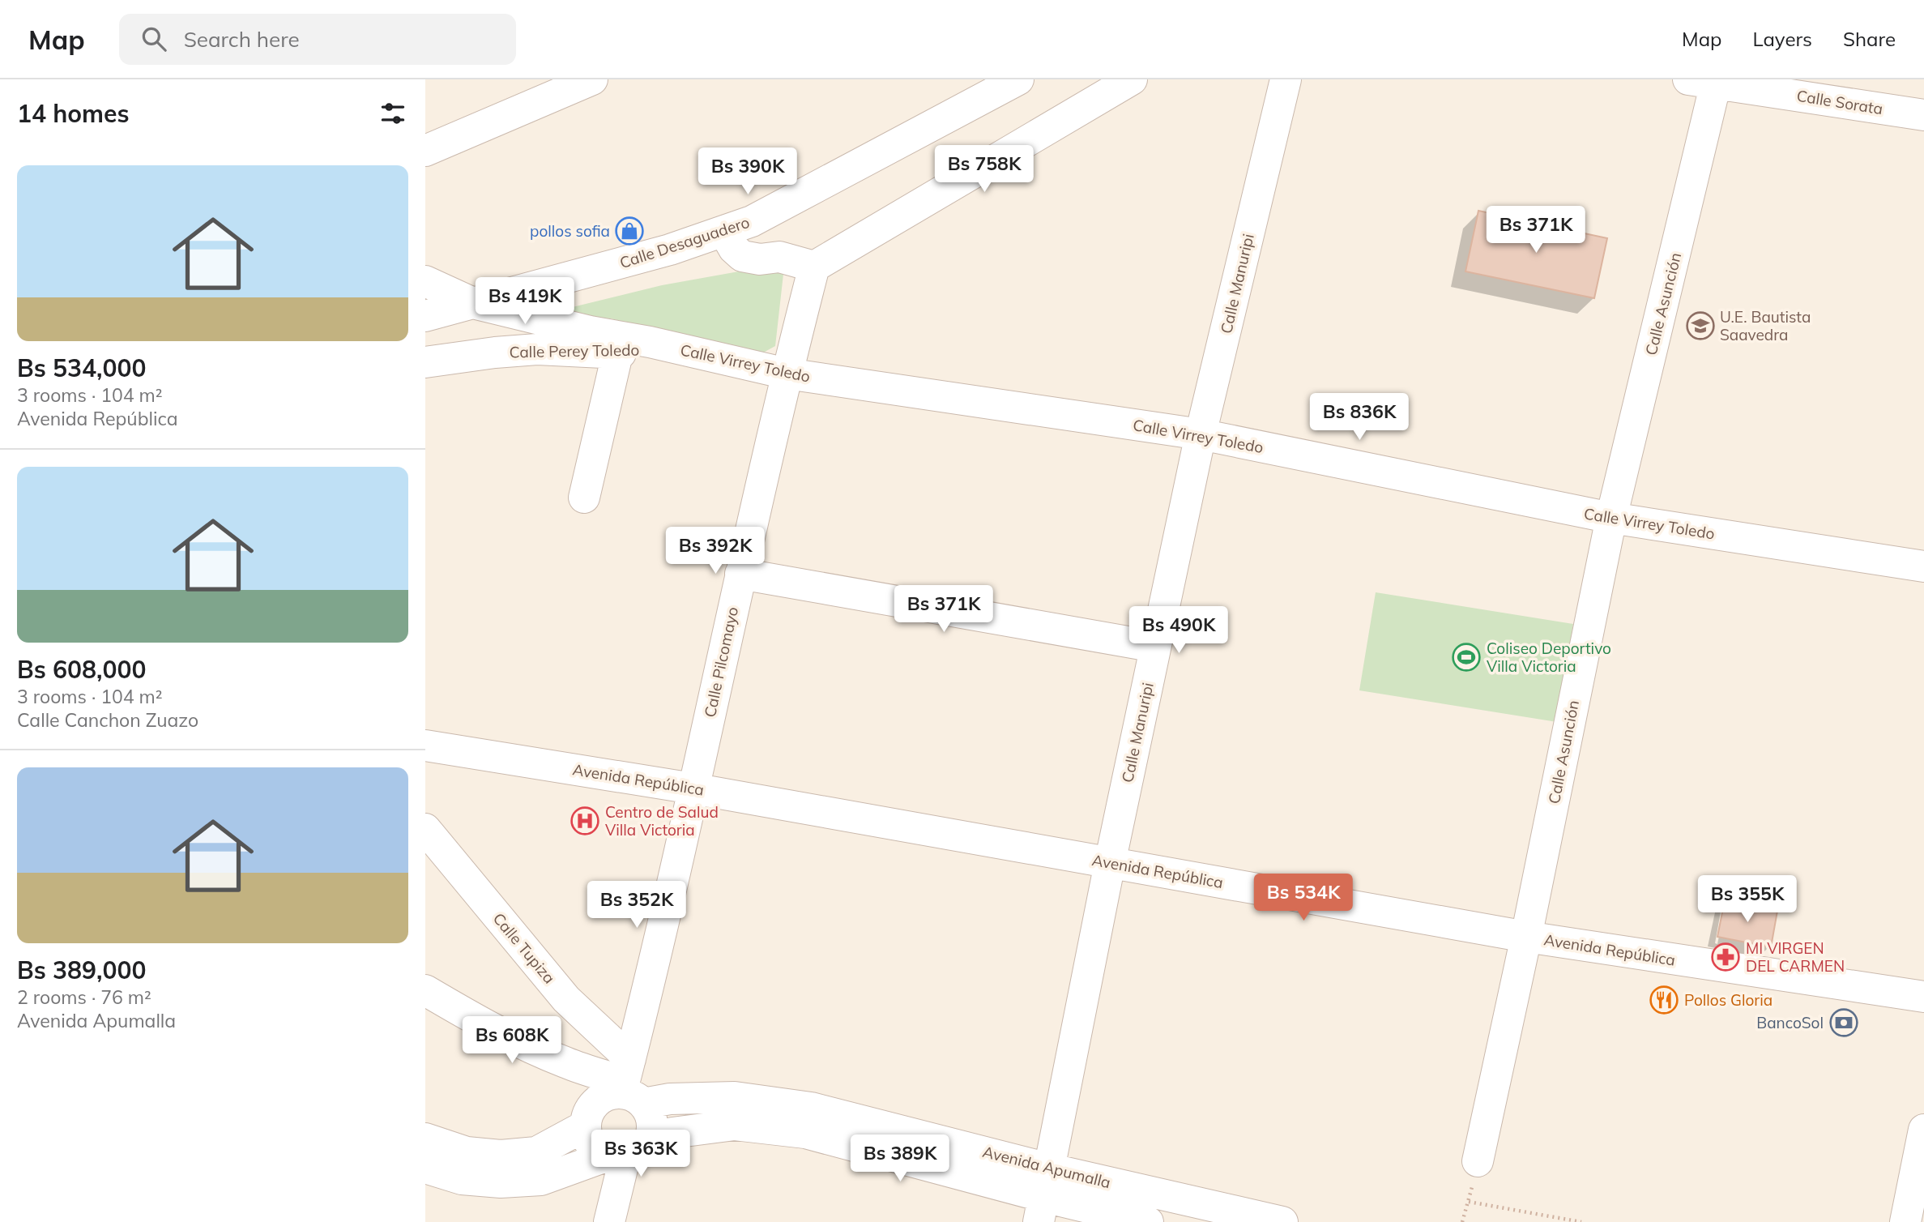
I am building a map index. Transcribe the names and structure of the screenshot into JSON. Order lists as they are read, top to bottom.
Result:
{
  "streets": {
    "street": [
      "Calle Sorata",
      "Calle Desaguadero",
      "Calle Manuripi",
      "Calle Asunción",
      "Calle Perey Toledo",
      "Calle Virrey Toledo",
      "Calle Pilcomayo",
      "Avenida República",
      "Calle Tupiza",
      "Avenida Apumalla"
    ]
  },
  "crossings": [
    ["Calle Sorata", "Calle Asunción"],
    ["Calle Desaguadero", "Calle Virrey Toledo"],
    ["Calle Manuripi", "Calle Virrey Toledo"],
    ["Calle Manuripi", "Avenida República"],
    ["Calle Manuripi", "Avenida Apumalla"],
    ["Calle Asunción", "Calle Virrey Toledo"],
    ["Calle Asunción", "Avenida República"],
    ["Calle Perey Toledo", "Calle Virrey Toledo"],
    ["Calle Virrey Toledo", "Calle Pilcomayo"],
    ["Calle Pilcomayo", "Avenida República"],
    ["Calle Pilcomayo", "Calle Tupiza"],
    ["Calle Pilcomayo", "Avenida Apumalla"],
    ["Calle Tupiza", "Avenida Apumalla"]
  ],
  "places": {
    "shop": ["pollos sofia"],
    "school or university": ["U.E. Bautista Saavedra"],
    "sports": ["Coliseo Deportivo Villa Victoria"],
    "hospital": ["Centro de Salud Villa Victoria"],
    "pharmacy": ["MI VIRGEN DEL CARMEN"],
    "restaurant": ["Pollos Gloria"],
    "bank": ["BancoSol"]
  },
  "page": {
    "header": "Map",
    "search": "Search here",
    "nav": ["Map", "Layers", "Share"],
    "heading": "14 homes",
    "price": [
      "Bs 758K",
      "Bs 390K",
      "Bs 371K",
      "Bs 419K",
      "Bs 836K",
      "Bs 392K",
      "Bs 371K",
      "Bs 490K",
      "Bs 534K",
      "Bs 355K",
      "Bs 352K",
      "Bs 608K",
      "Bs 363K",
      "Bs 389K"
    ],
    "list": [
      {
        "name": "Bs 534,000",
        "note": "3 rooms · 104 m² · Avenida República"
      },
      {
        "name": "Bs 608,000",
        "note": "3 rooms · 104 m² · Calle Canchon Zuazo"
      },
      {
        "name": "Bs 389,000",
        "note": "2 rooms · 76 m² · Avenida Apumalla"
      }
    ]
  }
}
